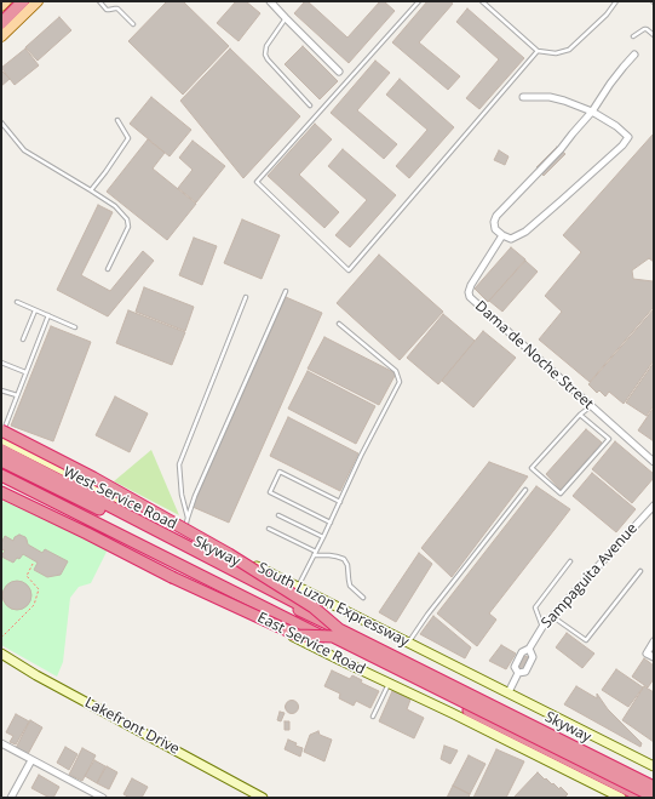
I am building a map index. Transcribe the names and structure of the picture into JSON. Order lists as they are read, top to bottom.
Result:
{
  "streets": {
    "highway": ["Skyway", "South Luzon Expressway"],
    "main road": ["West Service Road", "East Service Road", "Lakefront Drive"],
    "street": ["Dama de Noche Street", "Sampaguita Avenue"]
  },
  "crossings": [
    ["West Service Road", "Sampaguita Avenue"]
  ]
}
